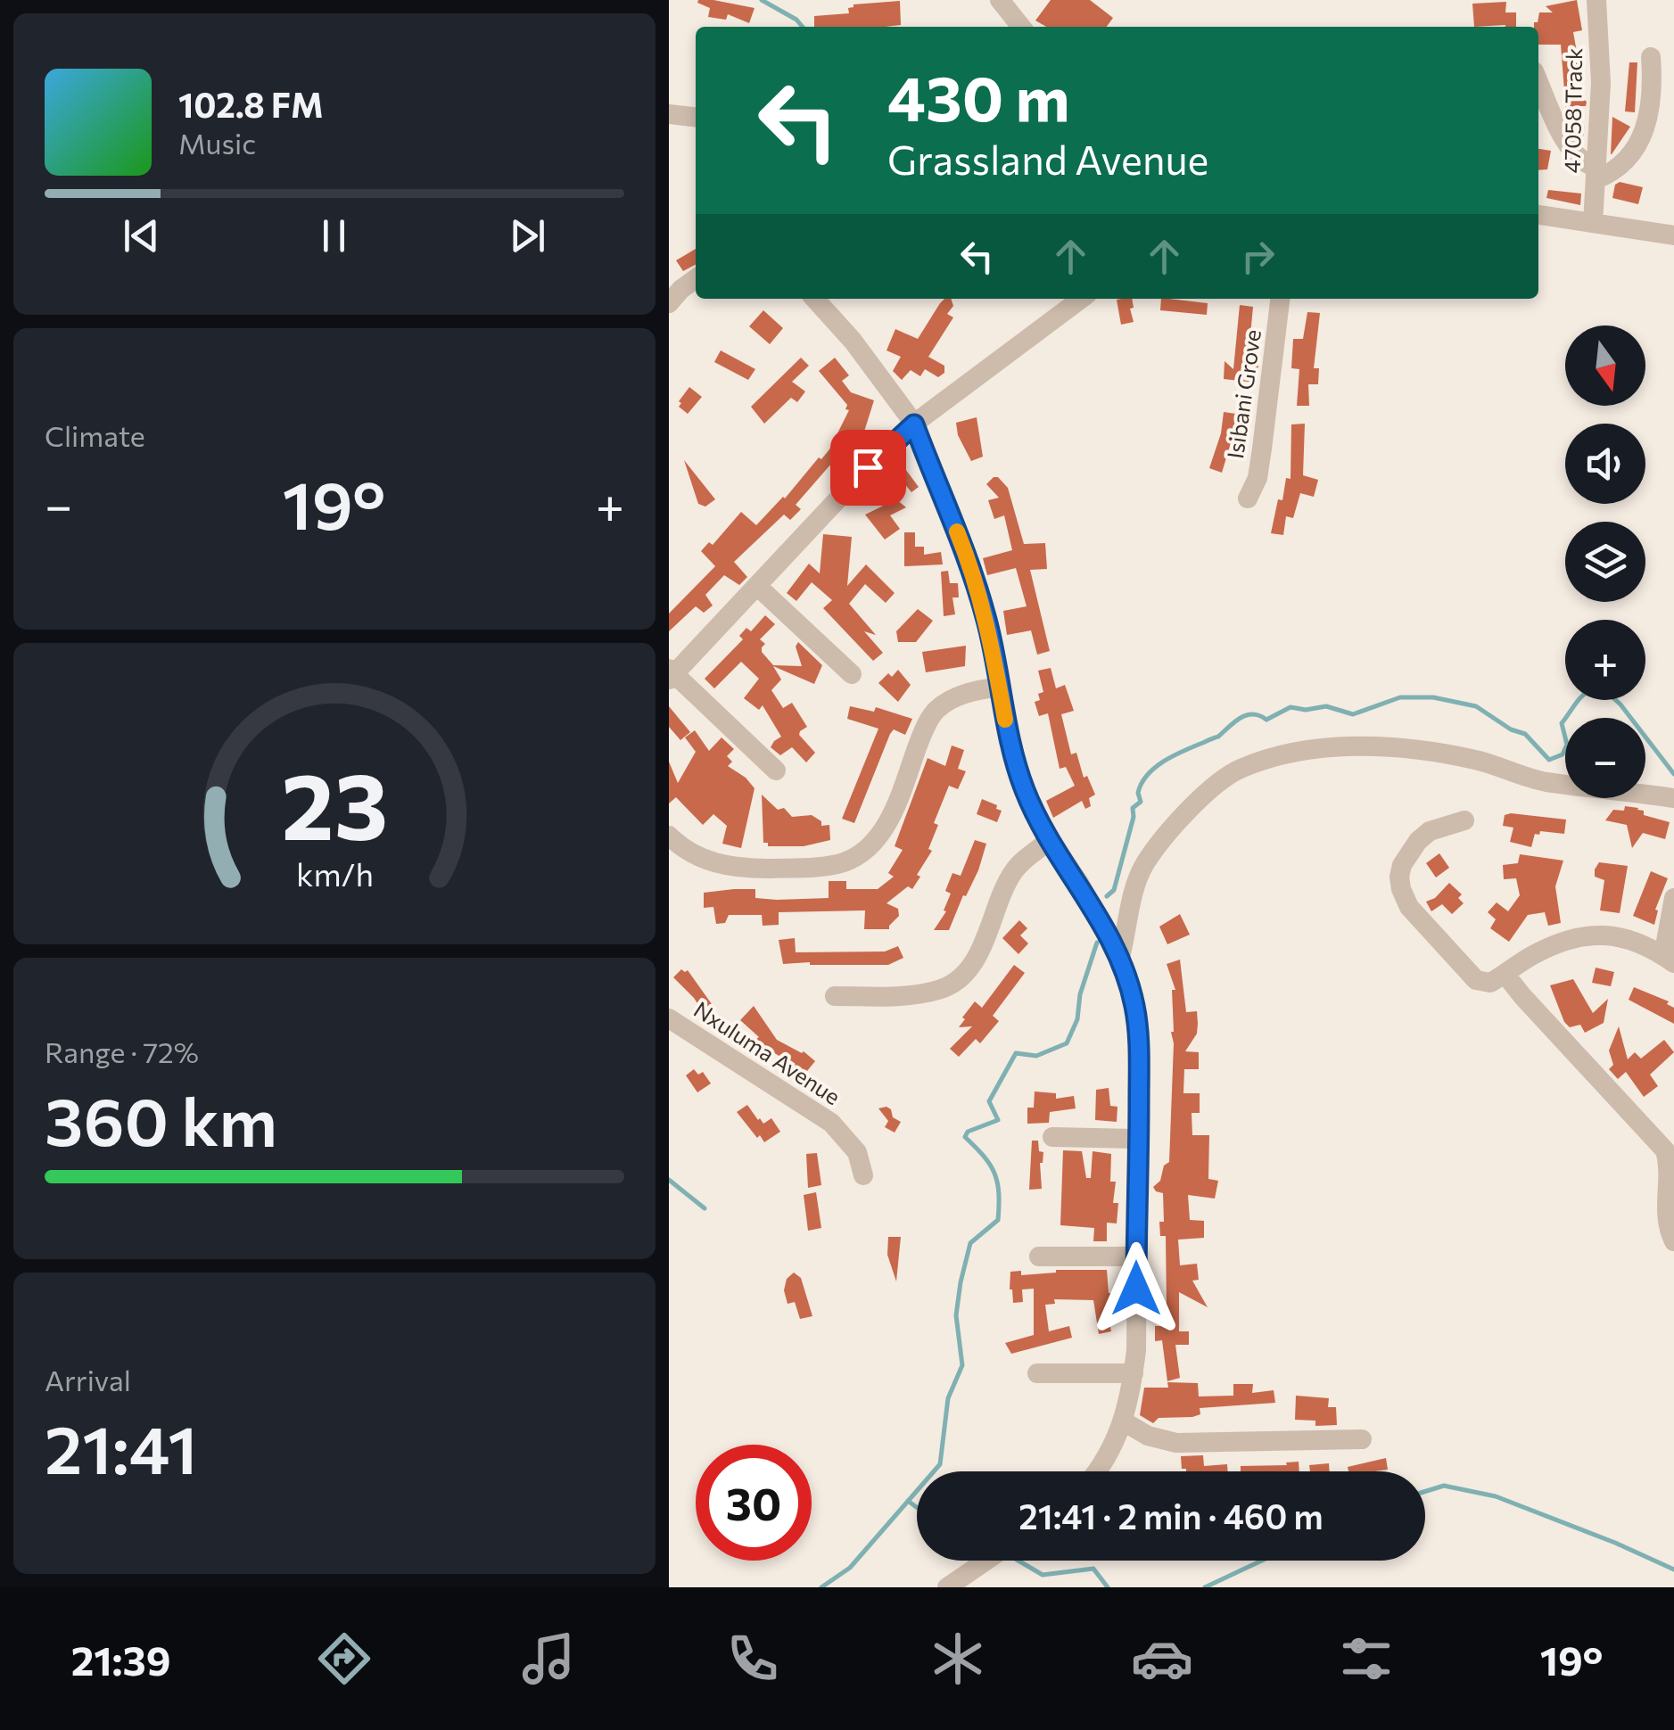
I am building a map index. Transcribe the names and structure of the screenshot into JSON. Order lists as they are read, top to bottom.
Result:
{
  "streets": {
    "street": ["47058 Track", "Isibani Grove", "Nxuluma Avenue"]
  },
  "north": "bottom",
  "page": {
    "turn": ["430 m", "Grassland Avenue"],
    "song": ["102.8 FM", "Music"],
    "map_buttons": ["+", "−"],
    "tile": [
      "Climate",
      ["Range · 72%", "360 km"],
      ["Arrival", "21:41"]
    ],
    "heat": ["−", "19°", "+"],
    "limit": "30",
    "trip": "21:41 · 2 min · 460 m",
    "tabs": ["21:39", "19°"],
    "gauge": ["23", "km/h"]
  }
}
